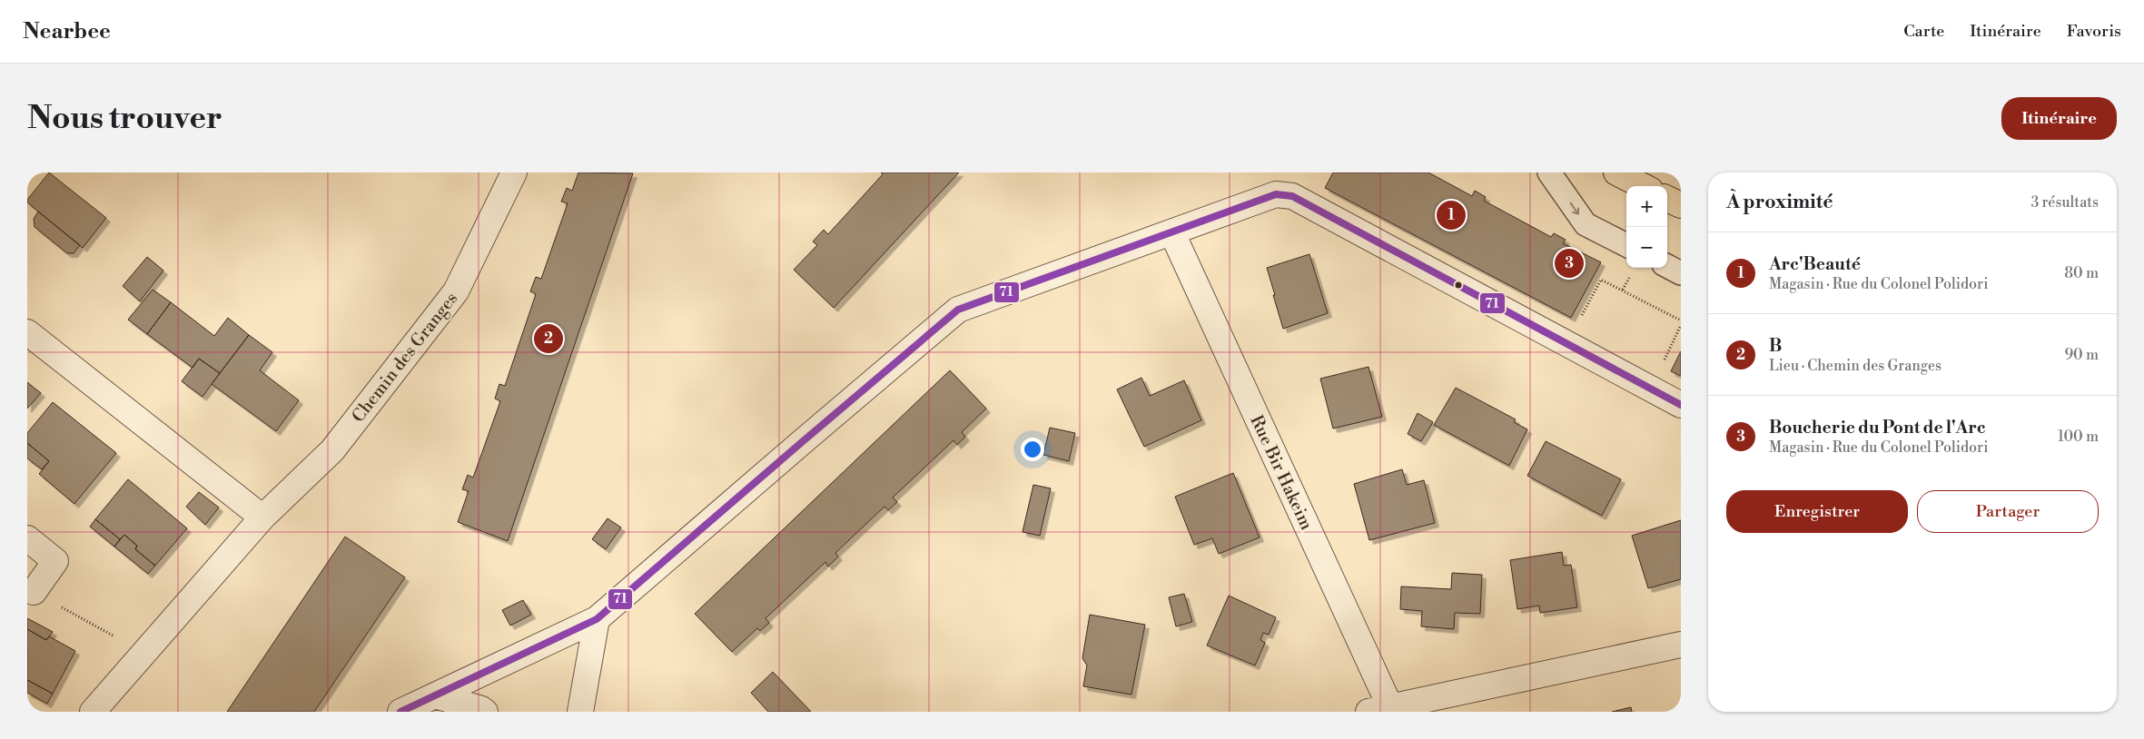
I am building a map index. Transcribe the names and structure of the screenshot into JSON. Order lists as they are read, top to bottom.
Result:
{
  "streets": {
    "street": ["Chemin des Granges", "Rue Bir Hakeim"]
  },
  "lines": ["transit line 71"],
  "page": {
    "header": "Nearbee",
    "nav": ["Carte", "Itinéraire", "Favoris"],
    "buttons": [
      "Itinéraire",
      ["Enregistrer", "Partager"]
    ],
    "title": "Nous trouver",
    "heading": ["À proximité", "3 résultats"],
    "map_buttons": ["+", "−"],
    "pins": ["1", "3", "2"],
    "list": [
      {
        "mark": "1",
        "name": "Arc'Beauté",
        "note": "Magasin · Rue du Colonel Polidori",
        "value": "80 m"
      },
      {
        "mark": "2",
        "name": "B",
        "note": "Lieu · Chemin des Granges",
        "value": "90 m"
      },
      {
        "mark": "3",
        "name": "Boucherie du Pont de l'Arc",
        "note": "Magasin · Rue du Colonel Polidori",
        "value": "100 m"
      }
    ]
  }
}
